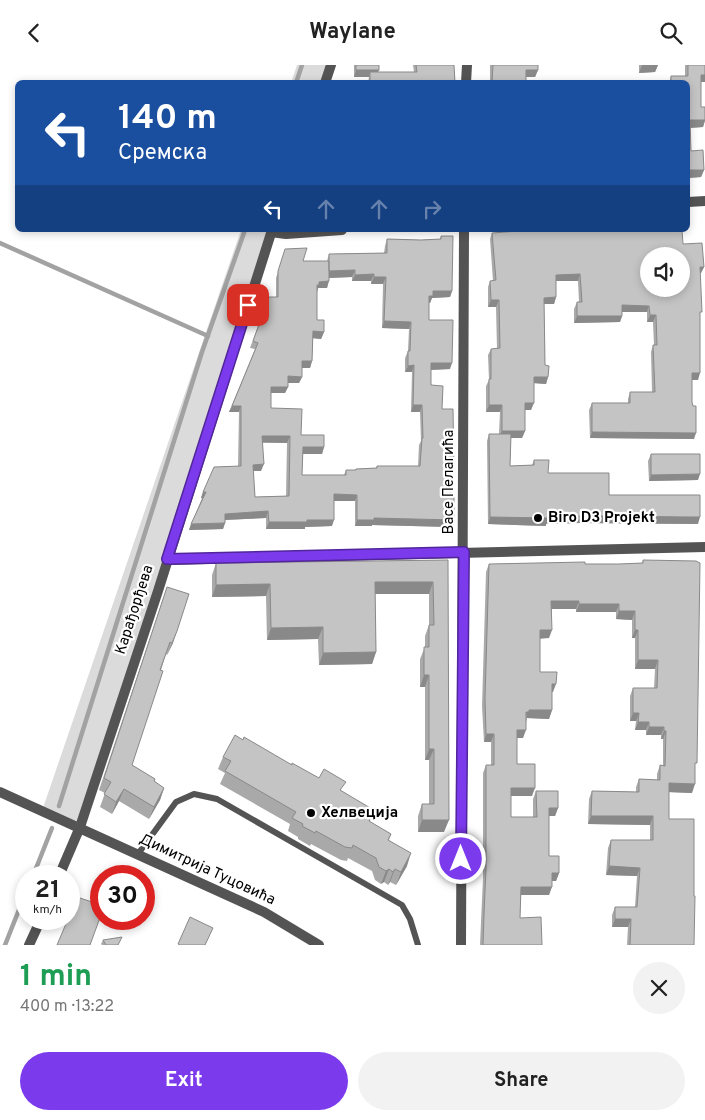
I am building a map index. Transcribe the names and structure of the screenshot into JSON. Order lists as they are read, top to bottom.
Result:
{
  "streets": {
    "street": ["Васе Пелагића", "Карађорђева", "Димитрија Туцовића"]
  },
  "crossings": [
    ["Карађорђева", "Димитрија Туцовића"]
  ],
  "places": ["Biro D3 Projekt", "Хелвеција"],
  "page": {
    "header": "Waylane",
    "turn": ["140 m", "Сремска"],
    "speed": "21 km/h",
    "limit": "30",
    "heading": ["1 min", "400 m · 13:22"],
    "buttons": ["Exit", "Share"]
  }
}
